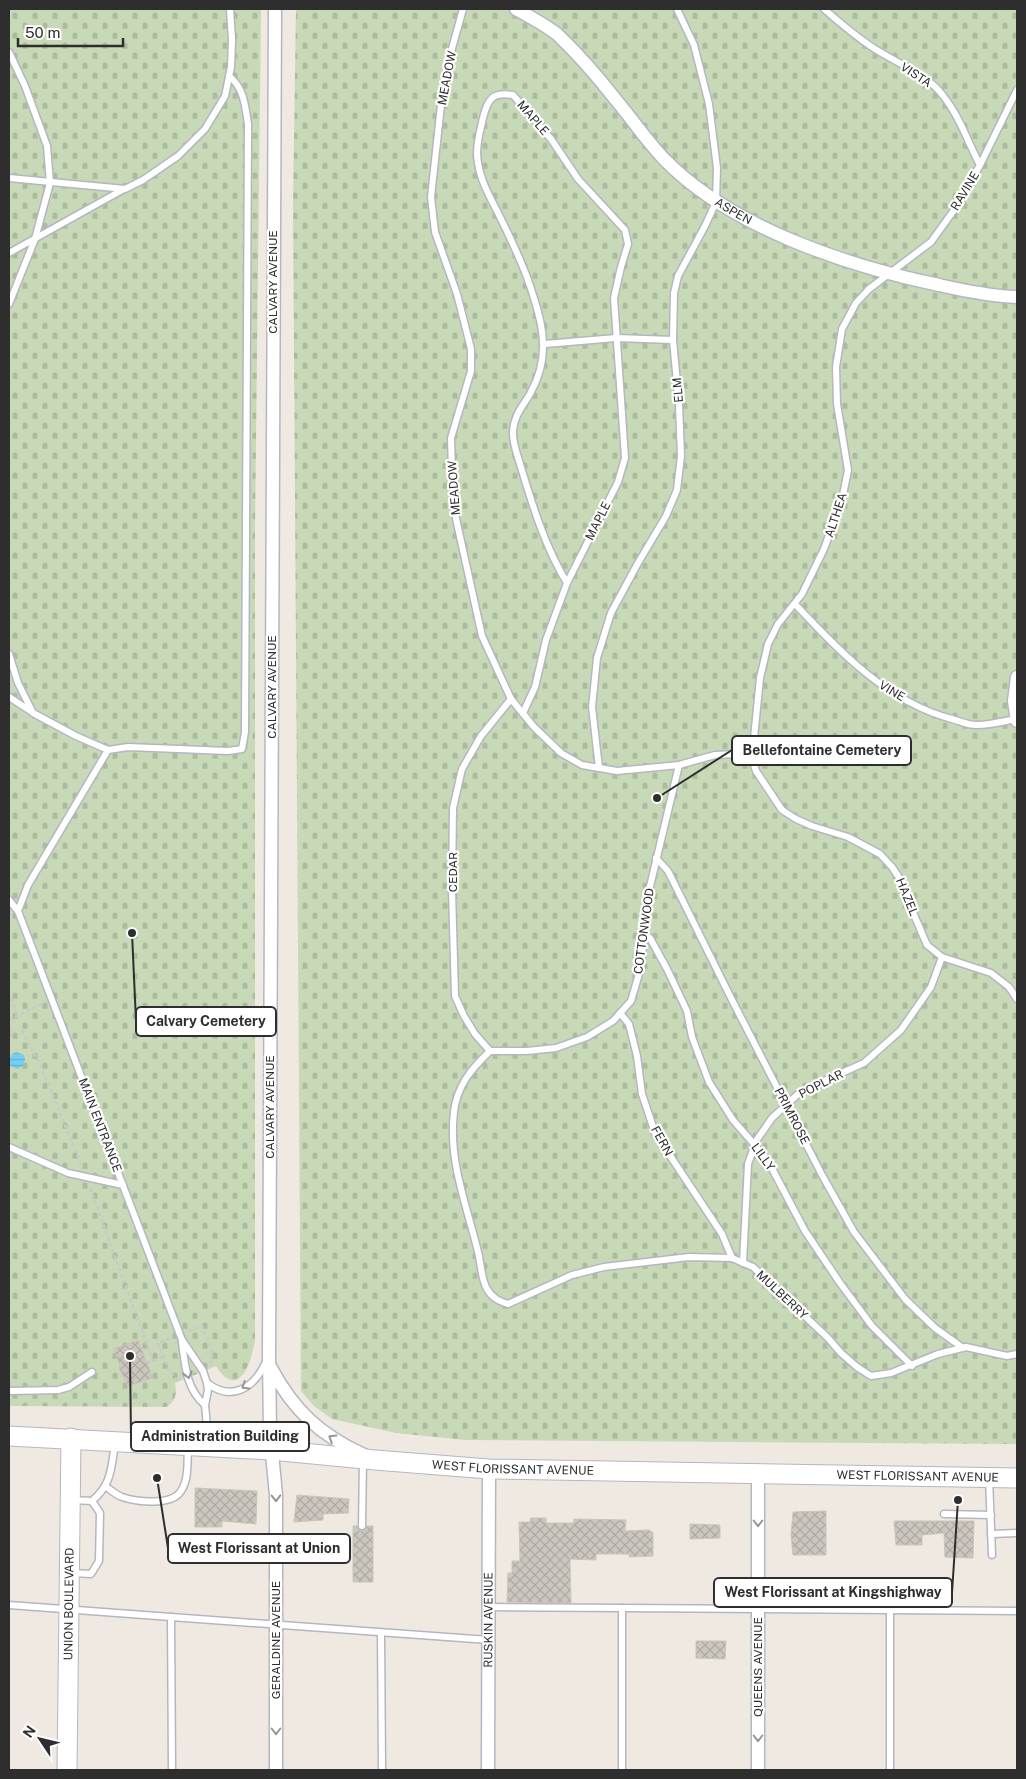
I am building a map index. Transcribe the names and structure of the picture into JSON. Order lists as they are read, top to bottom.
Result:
{
  "streets": {
    "main road": ["WEST FLORISSANT AVENUE", "UNION BOULEVARD"],
    "street": [
      "ASPEN",
      "CALVARY AVENUE",
      "RUSKIN AVENUE",
      "GERALDINE AVENUE",
      "QUEENS AVENUE"
    ],
    "lane": [
      "VISTA",
      "MEADOW",
      "MAPLE",
      "RAVINE",
      "ELM",
      "ALTHEA",
      "VINE",
      "CEDAR",
      "HAZEL",
      "COTTONWOOD",
      "POPLAR",
      "PRIMROSE",
      "MAIN ENTRANCE",
      "FERN",
      "LILLY",
      "MULBERRY"
    ]
  },
  "crossings": [
    ["VISTA", "RAVINE"],
    ["MEADOW", "MAPLE"],
    ["MEADOW", "ELM"],
    ["MEADOW", "ALTHEA"],
    ["MEADOW", "CEDAR"],
    ["MEADOW", "HAZEL"],
    ["MEADOW", "COTTONWOOD"],
    ["RAVINE", "ASPEN"],
    ["RAVINE", "ALTHEA"],
    ["ASPEN", "ELM"],
    ["ASPEN", "ALTHEA"],
    ["CALVARY AVENUE", "WEST FLORISSANT AVENUE"],
    ["CALVARY AVENUE", "GERALDINE AVENUE"],
    ["ALTHEA", "VINE"],
    ["ALTHEA", "HAZEL"],
    ["CEDAR", "COTTONWOOD"],
    ["CEDAR", "MULBERRY"],
    ["HAZEL", "POPLAR"],
    ["COTTONWOOD", "PRIMROSE"],
    ["COTTONWOOD", "FERN"],
    ["COTTONWOOD", "LILLY"],
    ["COTTONWOOD", "MULBERRY"],
    ["POPLAR", "PRIMROSE"],
    ["POPLAR", "LILLY"],
    ["POPLAR", "MULBERRY"],
    ["PRIMROSE", "MULBERRY"],
    ["FERN", "MULBERRY"],
    ["LILLY", "MULBERRY"],
    ["WEST FLORISSANT AVENUE", "UNION BOULEVARD"],
    ["WEST FLORISSANT AVENUE", "RUSKIN AVENUE"],
    ["WEST FLORISSANT AVENUE", "GERALDINE AVENUE"],
    ["WEST FLORISSANT AVENUE", "QUEENS AVENUE"]
  ],
  "one_way": ["GERALDINE AVENUE", "QUEENS AVENUE"],
  "places": [
    "Bellefontaine Cemetery",
    "Calvary Cemetery",
    "Administration Building",
    "West Florissant at Union",
    "West Florissant at Kingshighway"
  ],
  "scale_bar": "50 m",
  "north": "top left"
}
